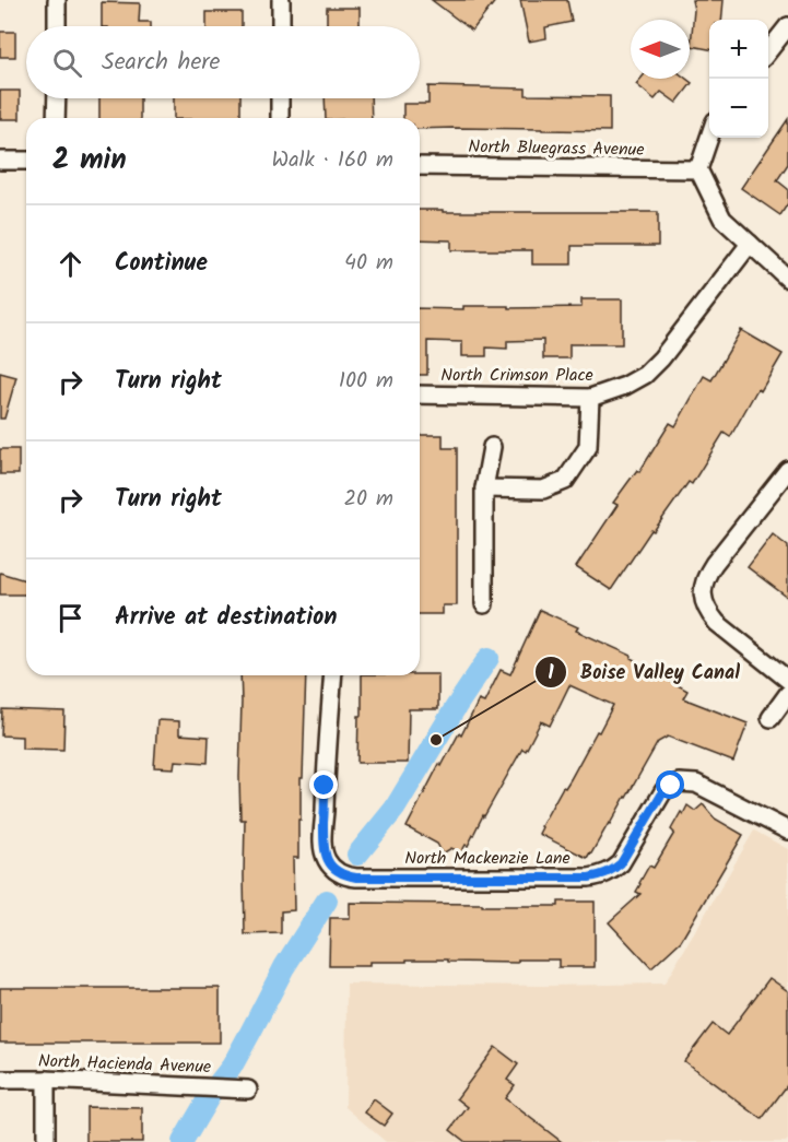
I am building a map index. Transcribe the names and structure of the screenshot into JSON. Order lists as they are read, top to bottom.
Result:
{
  "streets": {
    "street": [
      "North Bluegrass Avenue",
      "North Crimson Place",
      "North Mackenzie Lane",
      "North Hacienda Avenue"
    ]
  },
  "places": ["Boise Valley Canal"],
  "north": "left",
  "page": {
    "map_buttons": ["+", "−"],
    "search": "Search here",
    "heading": ["2 min", "Walk · 160 m"],
    "list": [
      ["Continue", "40 m"],
      ["Turn right", "100 m"],
      ["Turn right", "20 m"],
      "Arrive at destination"
    ]
  }
}
